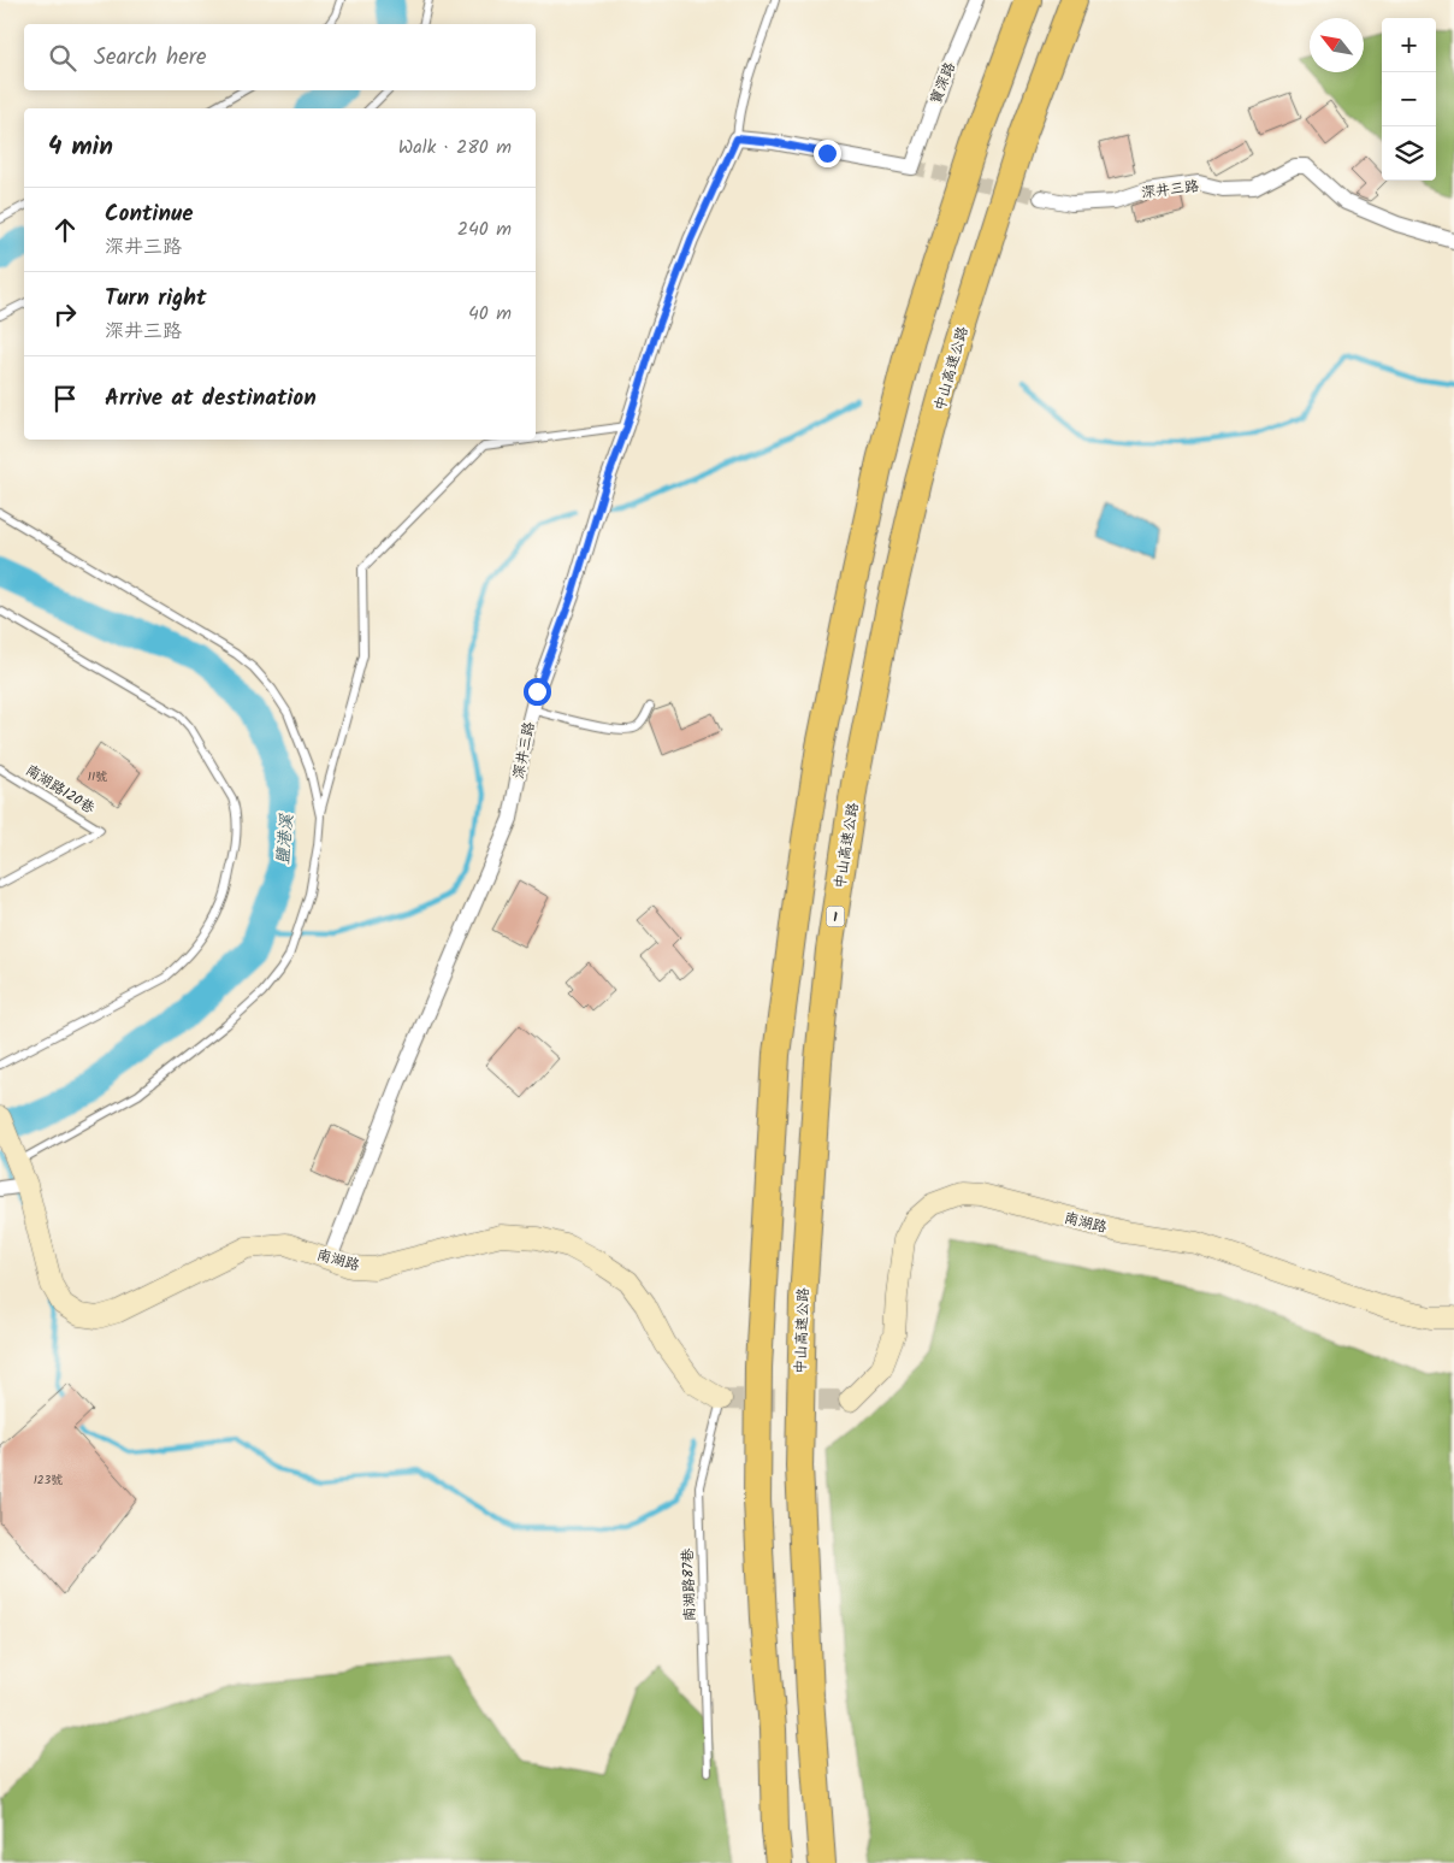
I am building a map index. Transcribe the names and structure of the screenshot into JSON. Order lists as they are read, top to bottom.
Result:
{
  "streets": {
    "highway": ["中山高速公路", "1"],
    "street": ["寶深路", "深井三路", "南湖路"],
    "lane": ["南湖路120巷", "南湖路87巷"]
  },
  "crossings": [
    ["寶深路", "深井三路"],
    ["深井三路", "南湖路"],
    ["南湖路", "南湖路87巷"]
  ],
  "water": ["鹽港溪"],
  "house_numbers": ["11號", "123號"],
  "north": "top left",
  "page": {
    "map_buttons": ["+", "−"],
    "search": "Search here",
    "heading": ["4 min", "Walk · 280 m"],
    "list": [
      ["Continue", "深井三路", "240 m"],
      ["Turn right", "深井三路", "40 m"],
      "Arrive at destination"
    ]
  }
}
